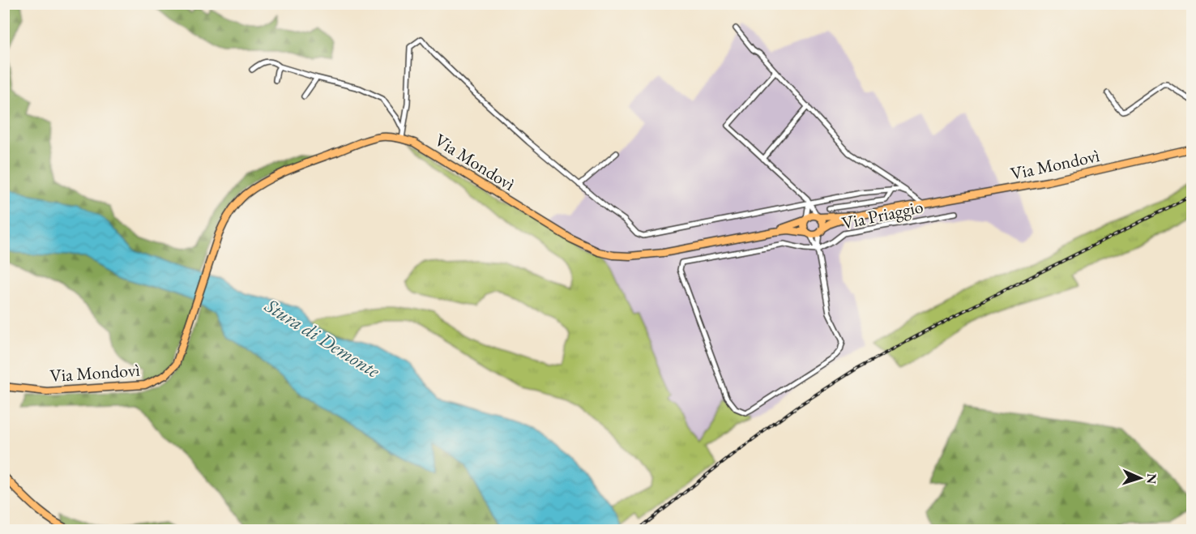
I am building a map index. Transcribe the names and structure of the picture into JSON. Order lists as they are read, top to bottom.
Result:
{
  "streets": {
    "main road": ["Via Mondovì"],
    "street": ["Via Priaggio"]
  },
  "water": ["Stura di Demonte"],
  "north": "right"
}
